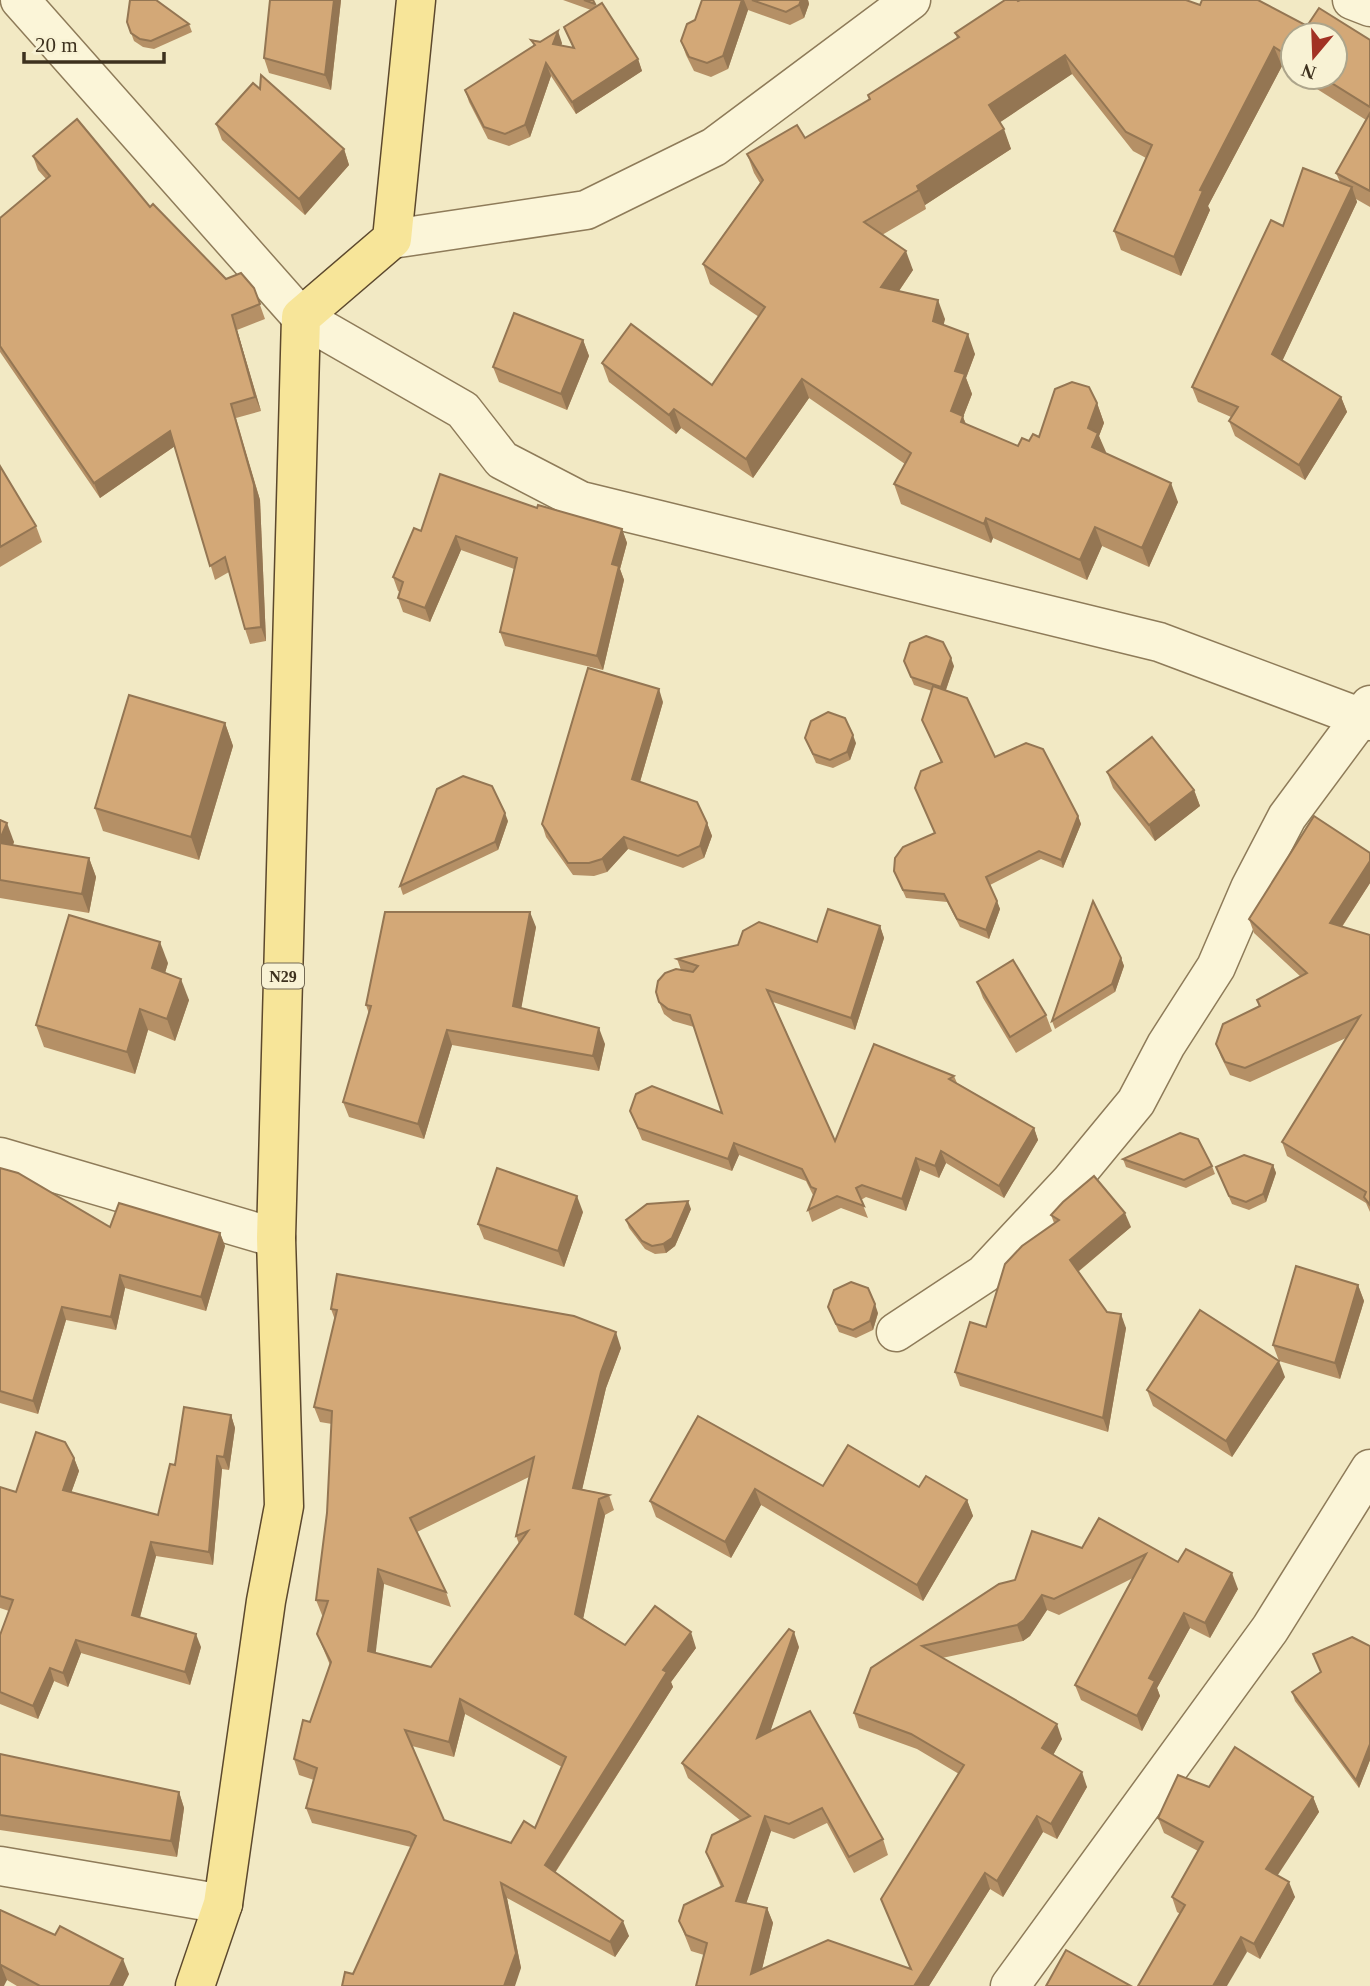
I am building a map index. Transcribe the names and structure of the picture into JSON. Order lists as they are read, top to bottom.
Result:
{
  "streets": {
    "main road": ["N29"]
  },
  "scale_bar": "20 m",
  "north": "bottom"
}
